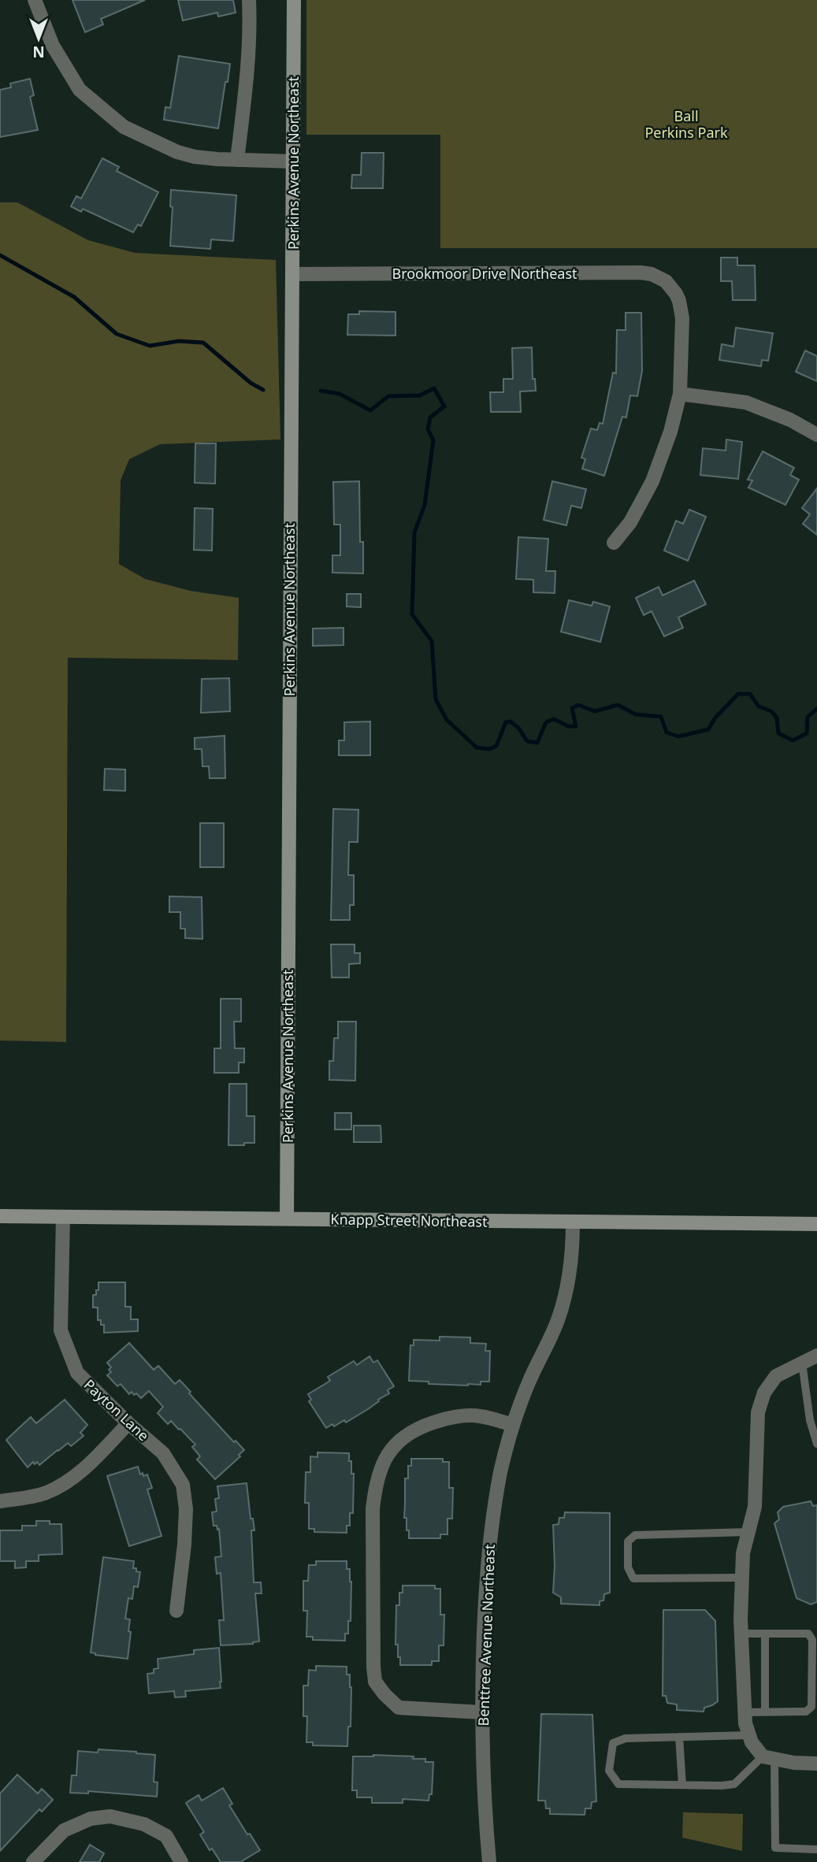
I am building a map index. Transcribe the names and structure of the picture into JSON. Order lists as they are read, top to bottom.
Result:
{
  "streets": {
    "street": [
      "Perkins Avenue Northeast",
      "Brookmoor Drive Northeast",
      "Knapp Street Northeast",
      "Payton Lane",
      "Benttree Avenue Northeast"
    ]
  },
  "crossings": [
    ["Perkins Avenue Northeast", "Brookmoor Drive Northeast"],
    ["Perkins Avenue Northeast", "Knapp Street Northeast"],
    ["Knapp Street Northeast", "Payton Lane"],
    ["Knapp Street Northeast", "Benttree Avenue Northeast"]
  ],
  "parks": ["Ball Perkins Park"],
  "north": "bottom"
}
